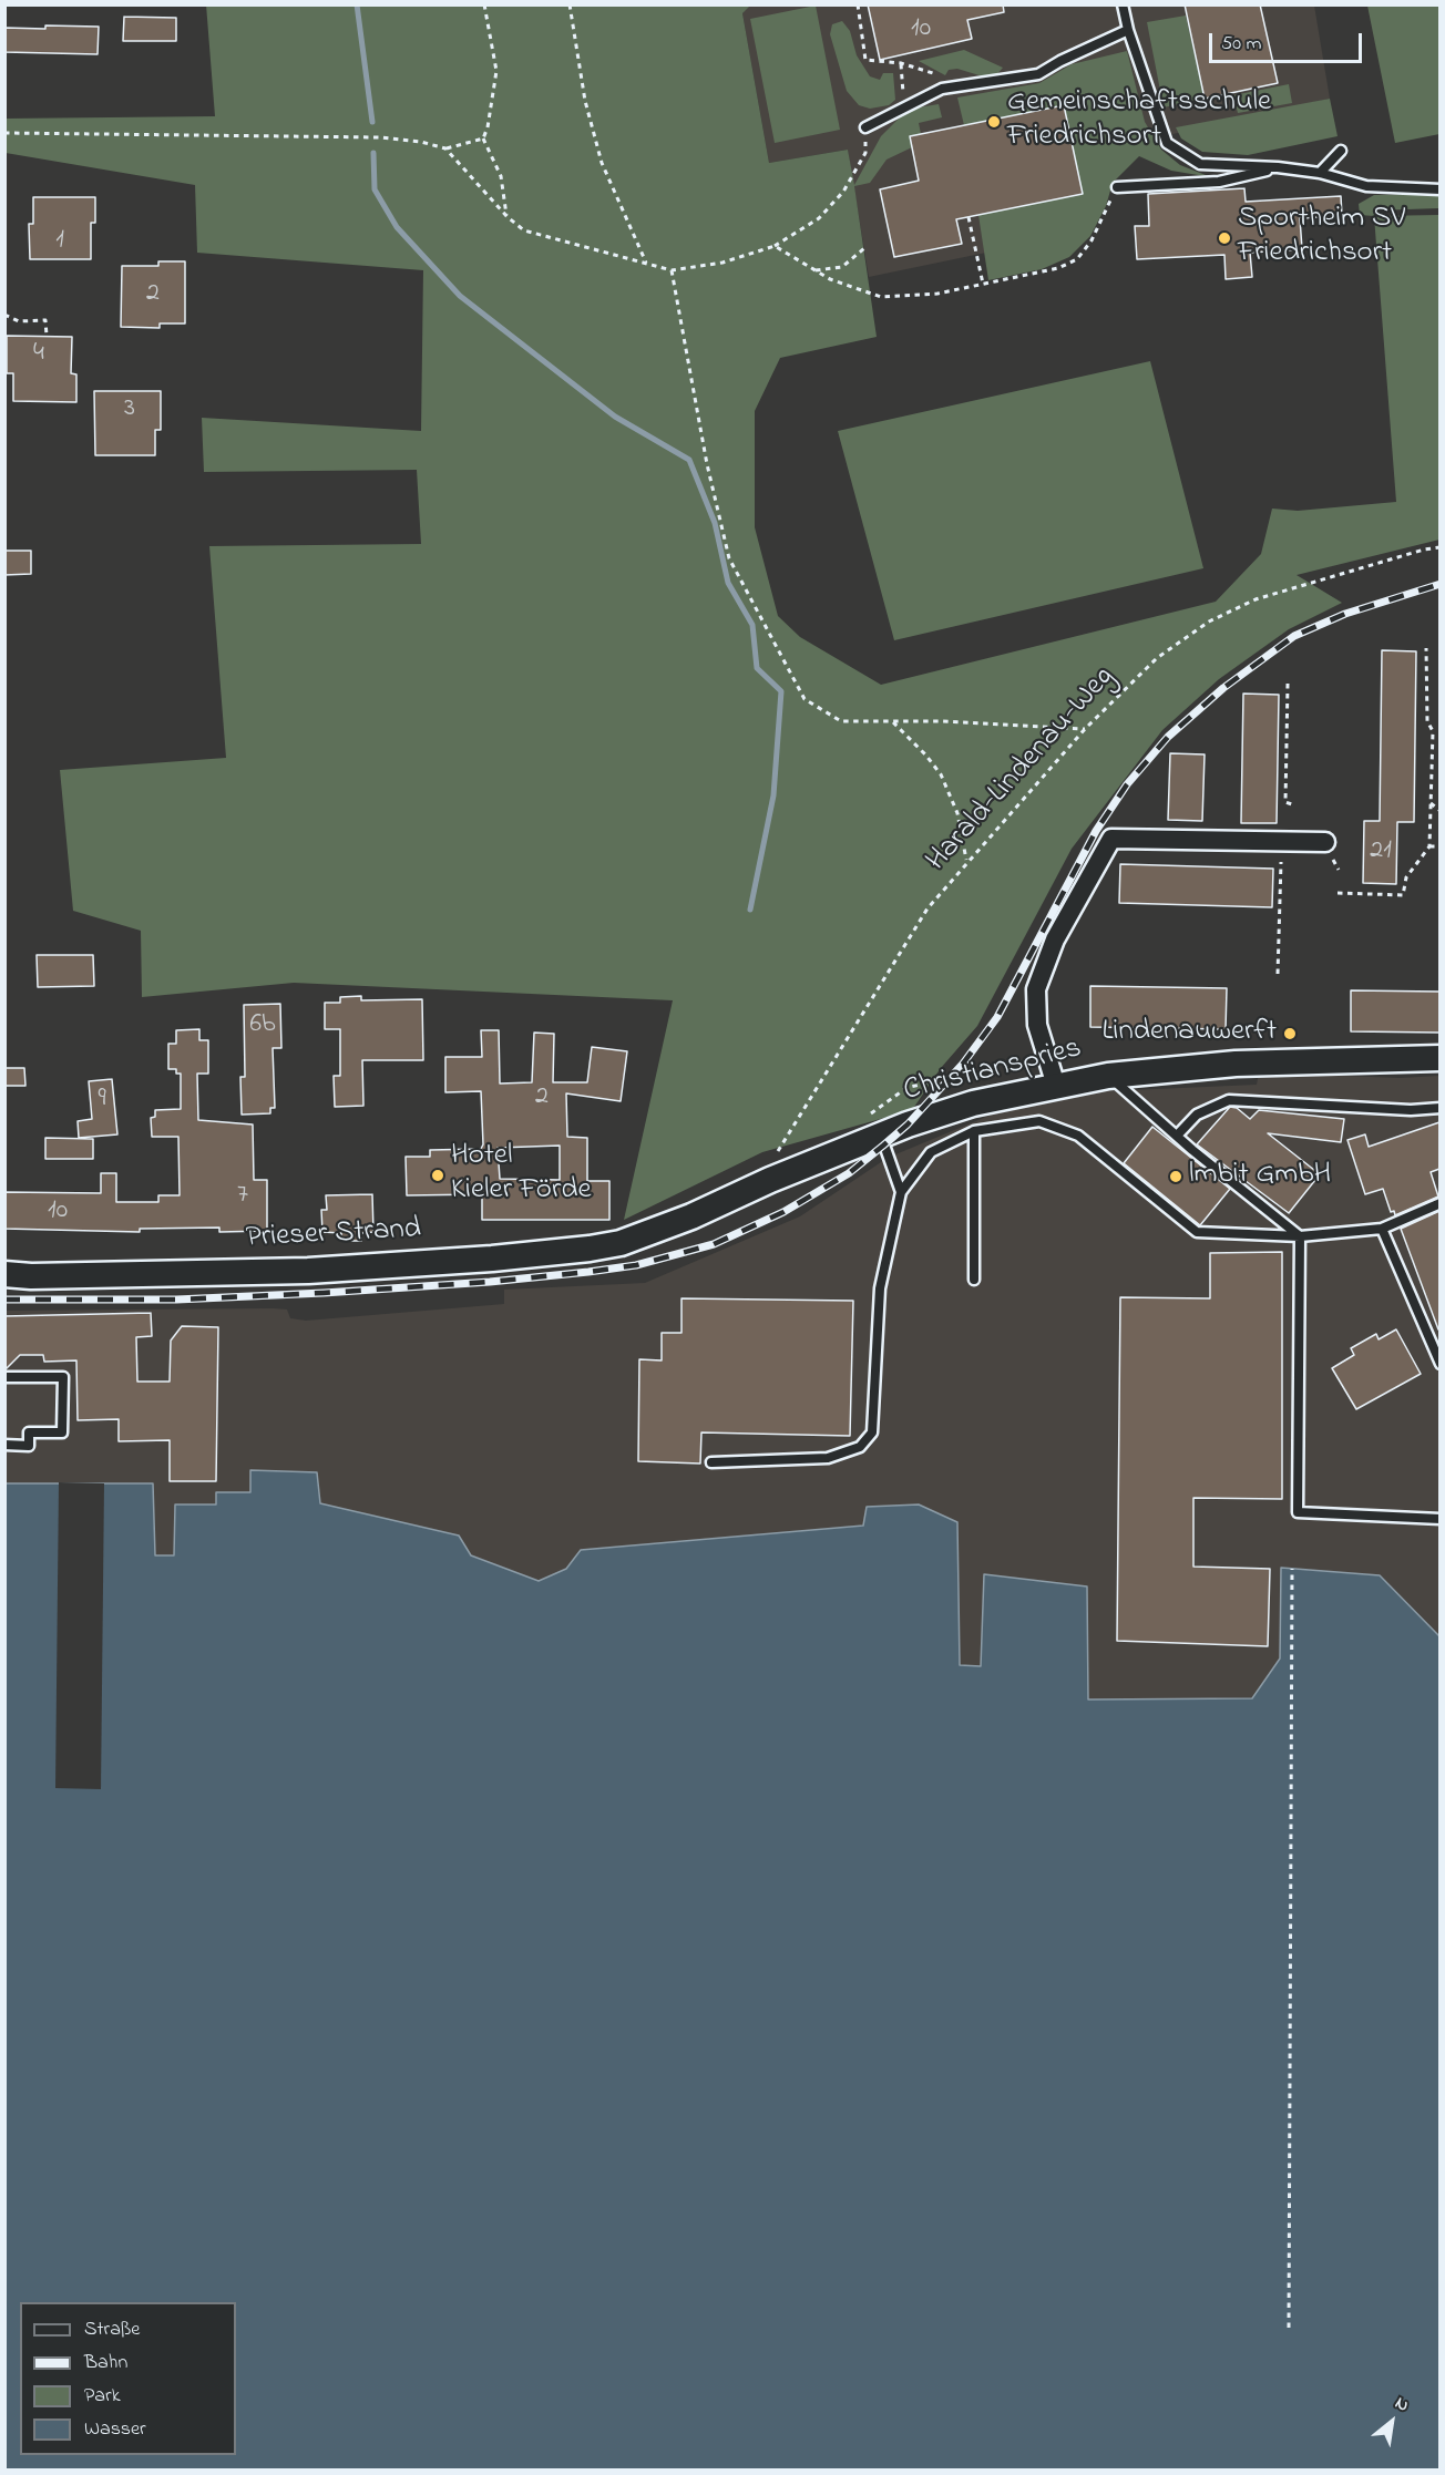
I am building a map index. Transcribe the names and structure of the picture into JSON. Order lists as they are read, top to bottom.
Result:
{
  "streets": {
    "street": ["Christianspries", "Prieser Strand"],
    "path": ["Harald-Lindenau-Weg"]
  },
  "crossings": [
    ["Harald-Lindenau-Weg", "Christianspries"],
    ["Harald-Lindenau-Weg", "Prieser Strand"],
    ["Christianspries", "Prieser Strand"]
  ],
  "places": [
    "Gemeinschaftsschule Friedrichsort",
    "Sportheim SV Friedrichsort",
    "Lindenauwerft",
    "Hotel Kieler Förde",
    "lmbit GmbH"
  ],
  "house_numbers": [
    "10",
    "1",
    "2",
    "4",
    "3",
    "21",
    "6b",
    "2",
    "9",
    "7",
    "10"
  ],
  "legend": [
    "Straße",
    "Bahn",
    "Park",
    "Wasser"
  ],
  "scale_bar": "50 m",
  "north": "top right"
}
